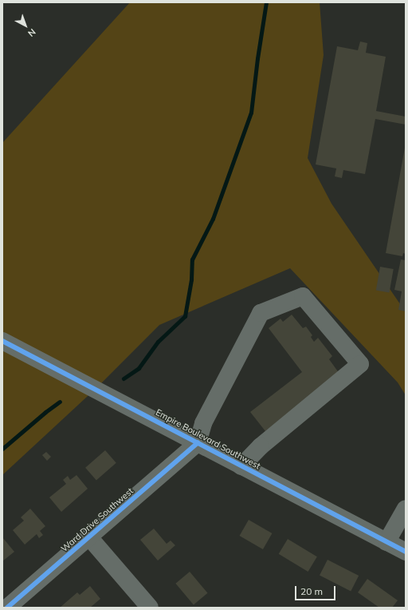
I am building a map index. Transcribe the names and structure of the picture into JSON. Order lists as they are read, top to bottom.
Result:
{
  "streets": {
    "street": ["Empire Boulevard Southwest", "Ward Drive Southwest"]
  },
  "crossings": [
    ["Empire Boulevard Southwest", "Ward Drive Southwest"]
  ],
  "scale_bar": "20 m",
  "north": "bottom right"
}
